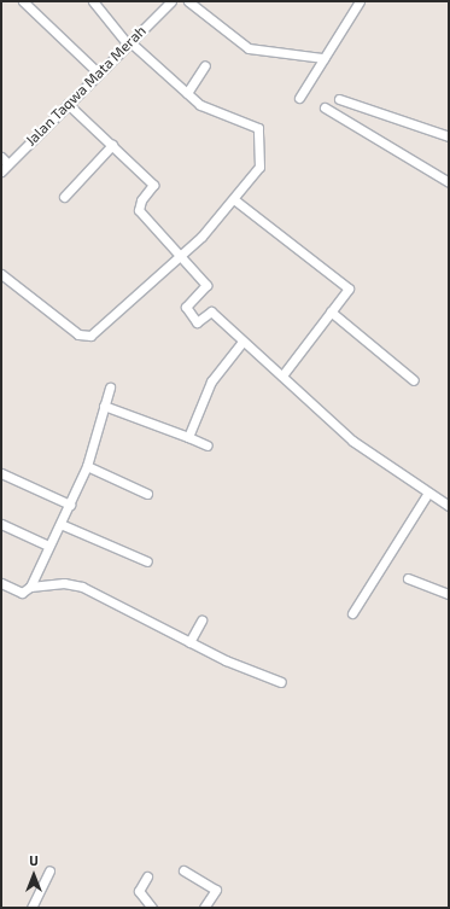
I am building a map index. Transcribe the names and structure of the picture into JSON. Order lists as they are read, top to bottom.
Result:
{
  "streets": {
    "street": ["Jalan Taqwa Mata Merah"]
  },
  "north": "top"
}
